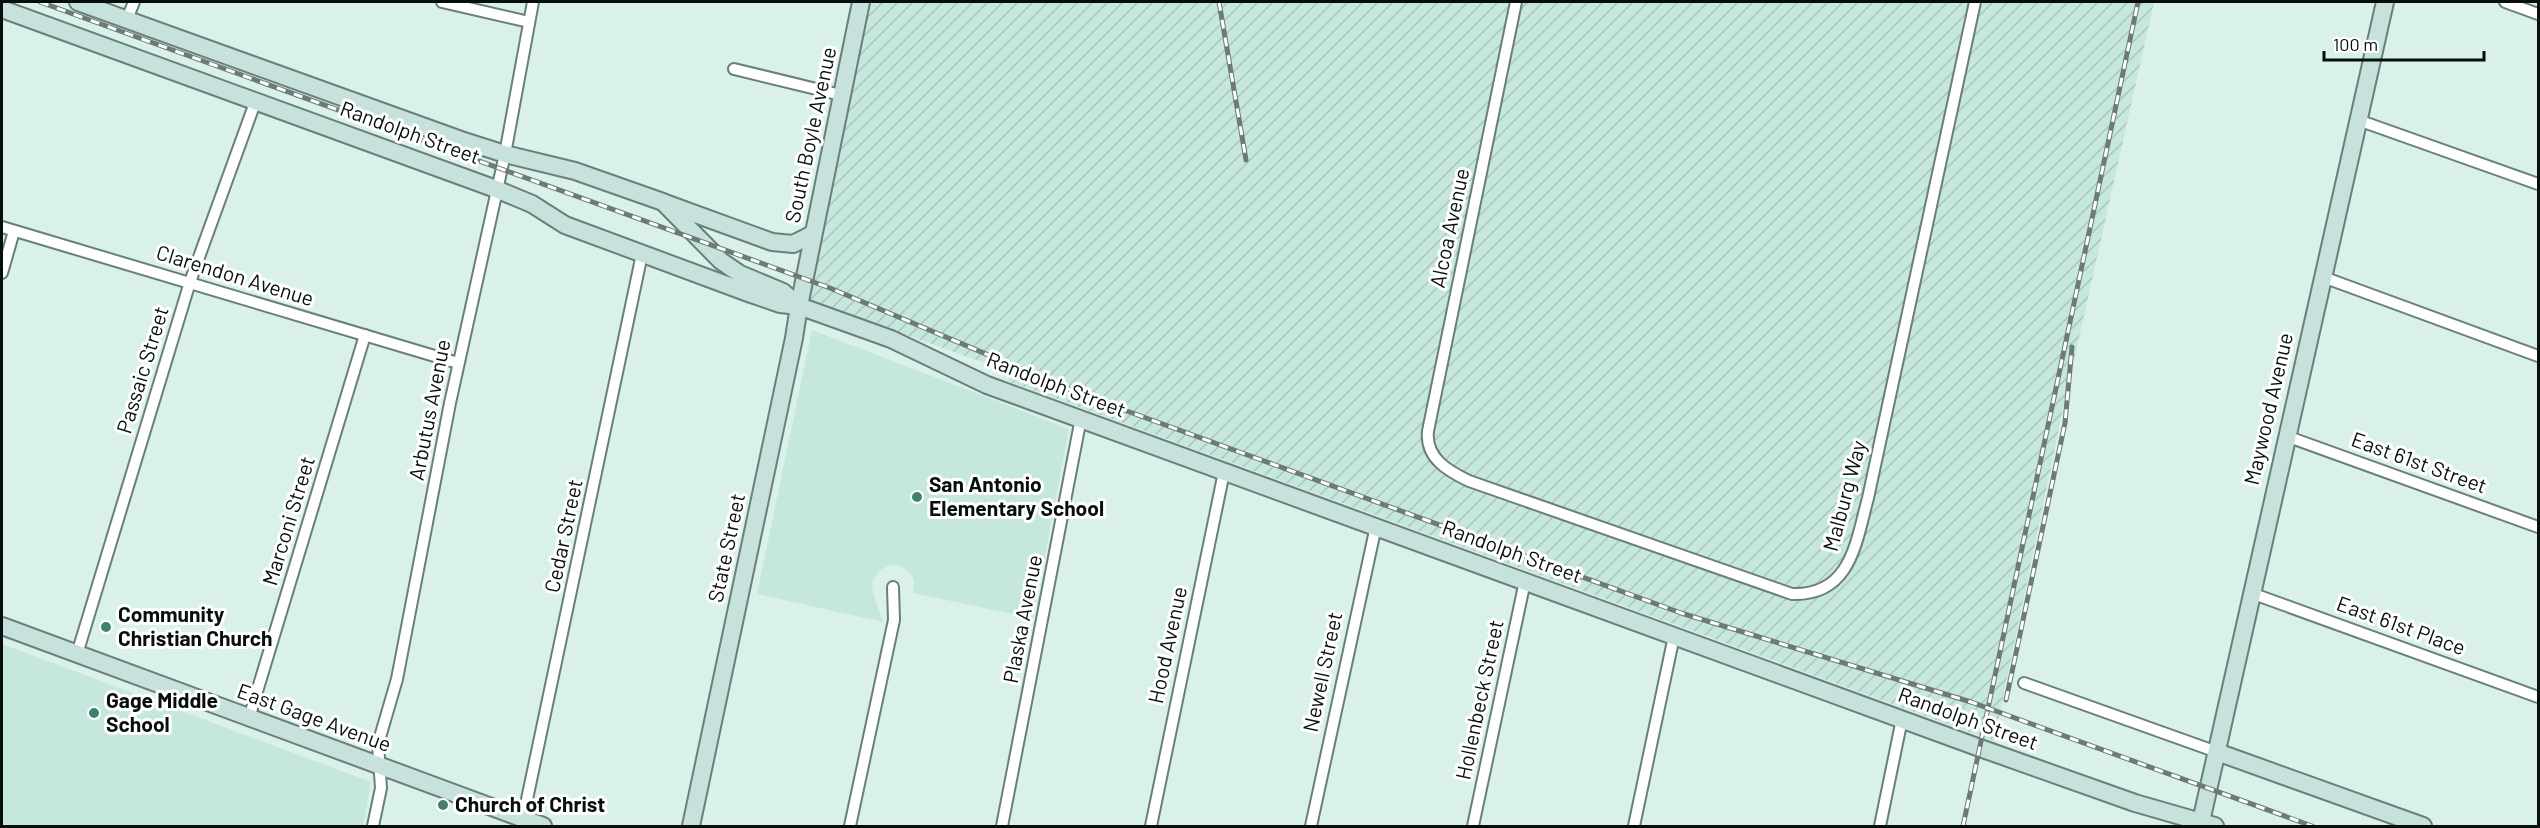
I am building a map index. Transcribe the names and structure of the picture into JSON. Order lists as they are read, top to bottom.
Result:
{
  "streets": {
    "street": [
      "Randolph Street",
      "South Boyle Avenue",
      "Alcoa Avenue",
      "Clarendon Avenue",
      "Passaic Street",
      "Maywood Avenue",
      "Arbutus Avenue",
      "East 61st Street",
      "Malburg Way",
      "Marconi Street",
      "Cedar Street",
      "State Street",
      "Plaska Avenue",
      "East 61st Place",
      "Hood Avenue",
      "Newell Street",
      "Hollenbeck Street",
      "East Gage Avenue"
    ]
  },
  "crossings": [
    ["Randolph Street", "Passaic Street"],
    ["Randolph Street", "Maywood Avenue"],
    ["Randolph Street", "Arbutus Avenue"],
    ["Randolph Street", "Cedar Street"],
    ["Randolph Street", "State Street"],
    ["Randolph Street", "Plaska Avenue"],
    ["Randolph Street", "Hood Avenue"],
    ["Randolph Street", "Newell Street"],
    ["Randolph Street", "Hollenbeck Street"],
    ["South Boyle Avenue", "State Street"],
    ["Alcoa Avenue", "Malburg Way"],
    ["Clarendon Avenue", "Passaic Street"],
    ["Clarendon Avenue", "Arbutus Avenue"],
    ["Clarendon Avenue", "Marconi Street"],
    ["Passaic Street", "East Gage Avenue"],
    ["Maywood Avenue", "East 61st Street"],
    ["Maywood Avenue", "East 61st Place"],
    ["Arbutus Avenue", "East Gage Avenue"],
    ["Marconi Street", "East Gage Avenue"],
    ["Cedar Street", "East Gage Avenue"]
  ],
  "places": [
    "San Antonio Elementary School",
    "Community Christian Church",
    "Gage Middle School",
    "Church of Christ"
  ],
  "scale_bar": "100 m"
}
